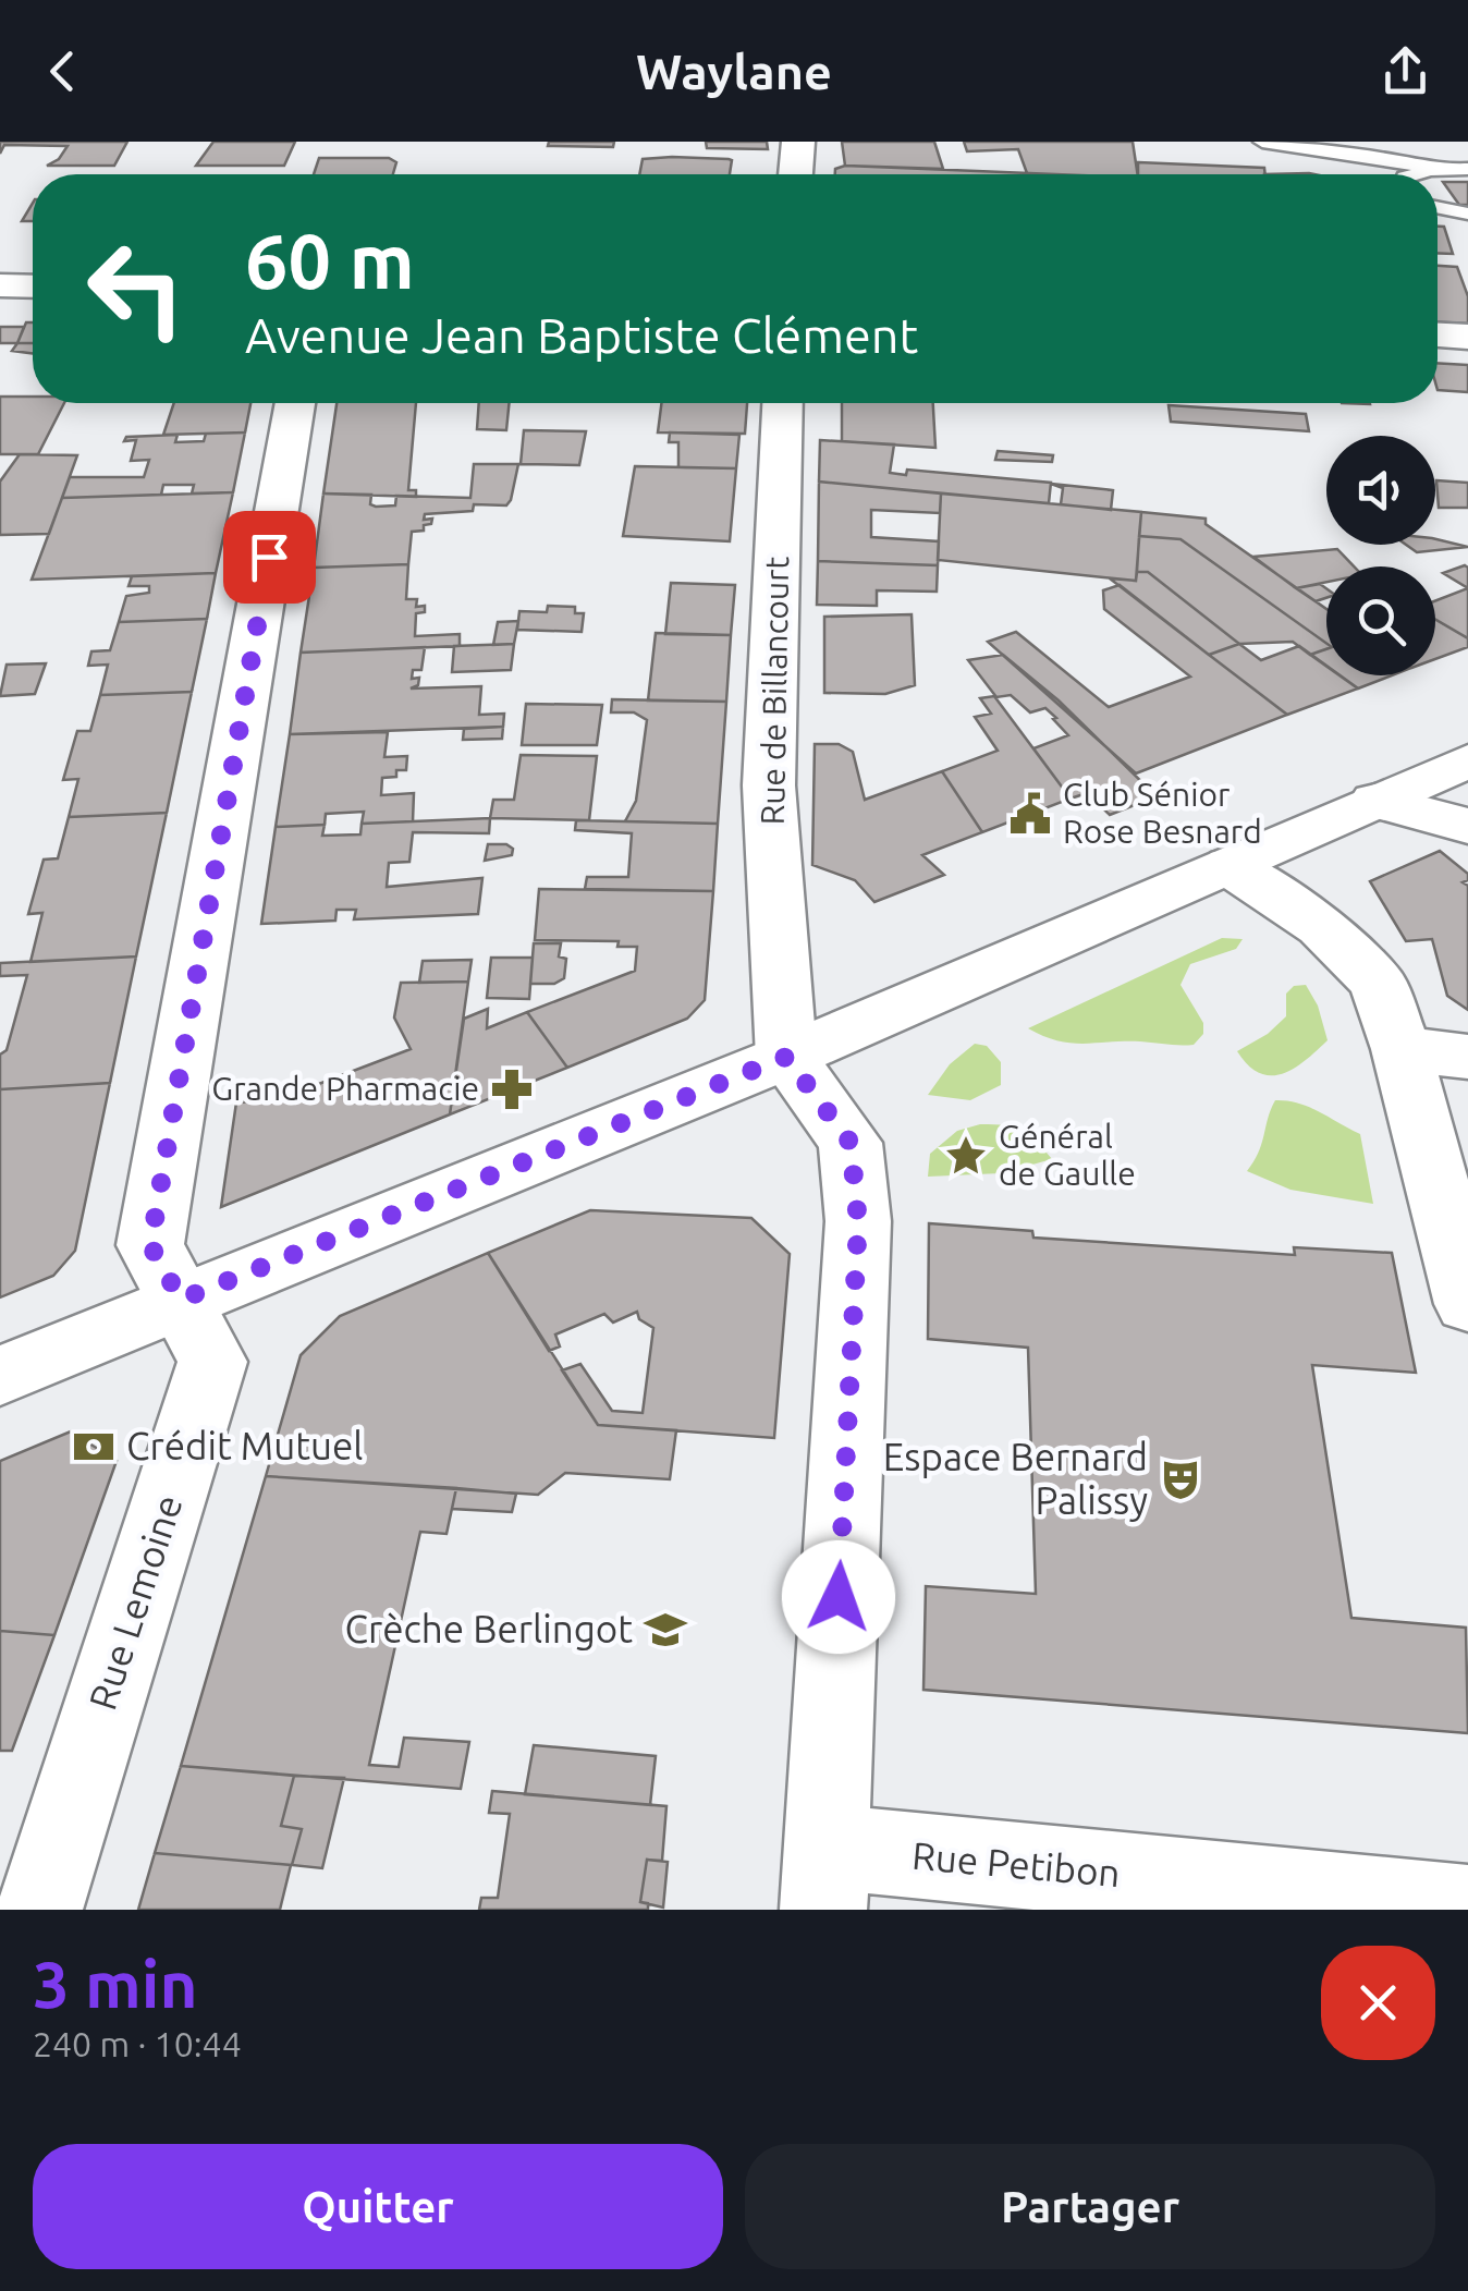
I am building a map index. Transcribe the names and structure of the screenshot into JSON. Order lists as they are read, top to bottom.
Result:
{
  "streets": {
    "street": ["Rue de Billancourt", "Rue Lemoine", "Rue Petibon"]
  },
  "places": {
    "public building": ["Club Sénior Rose Besnard"],
    "pharmacy": ["Grande Pharmacie"],
    "place": ["Général de Gaulle"],
    "bank": ["Crédit Mutuel"],
    "theatre": ["Espace Bernard Palissy"],
    "school or university": ["Crèche Berlingot"]
  },
  "page": {
    "header": "Waylane",
    "turn": ["60 m", "Avenue Jean Baptiste Clément"],
    "heading": ["3 min", "240 m · 10:44"],
    "buttons": ["Quitter", "Partager"]
  }
}
